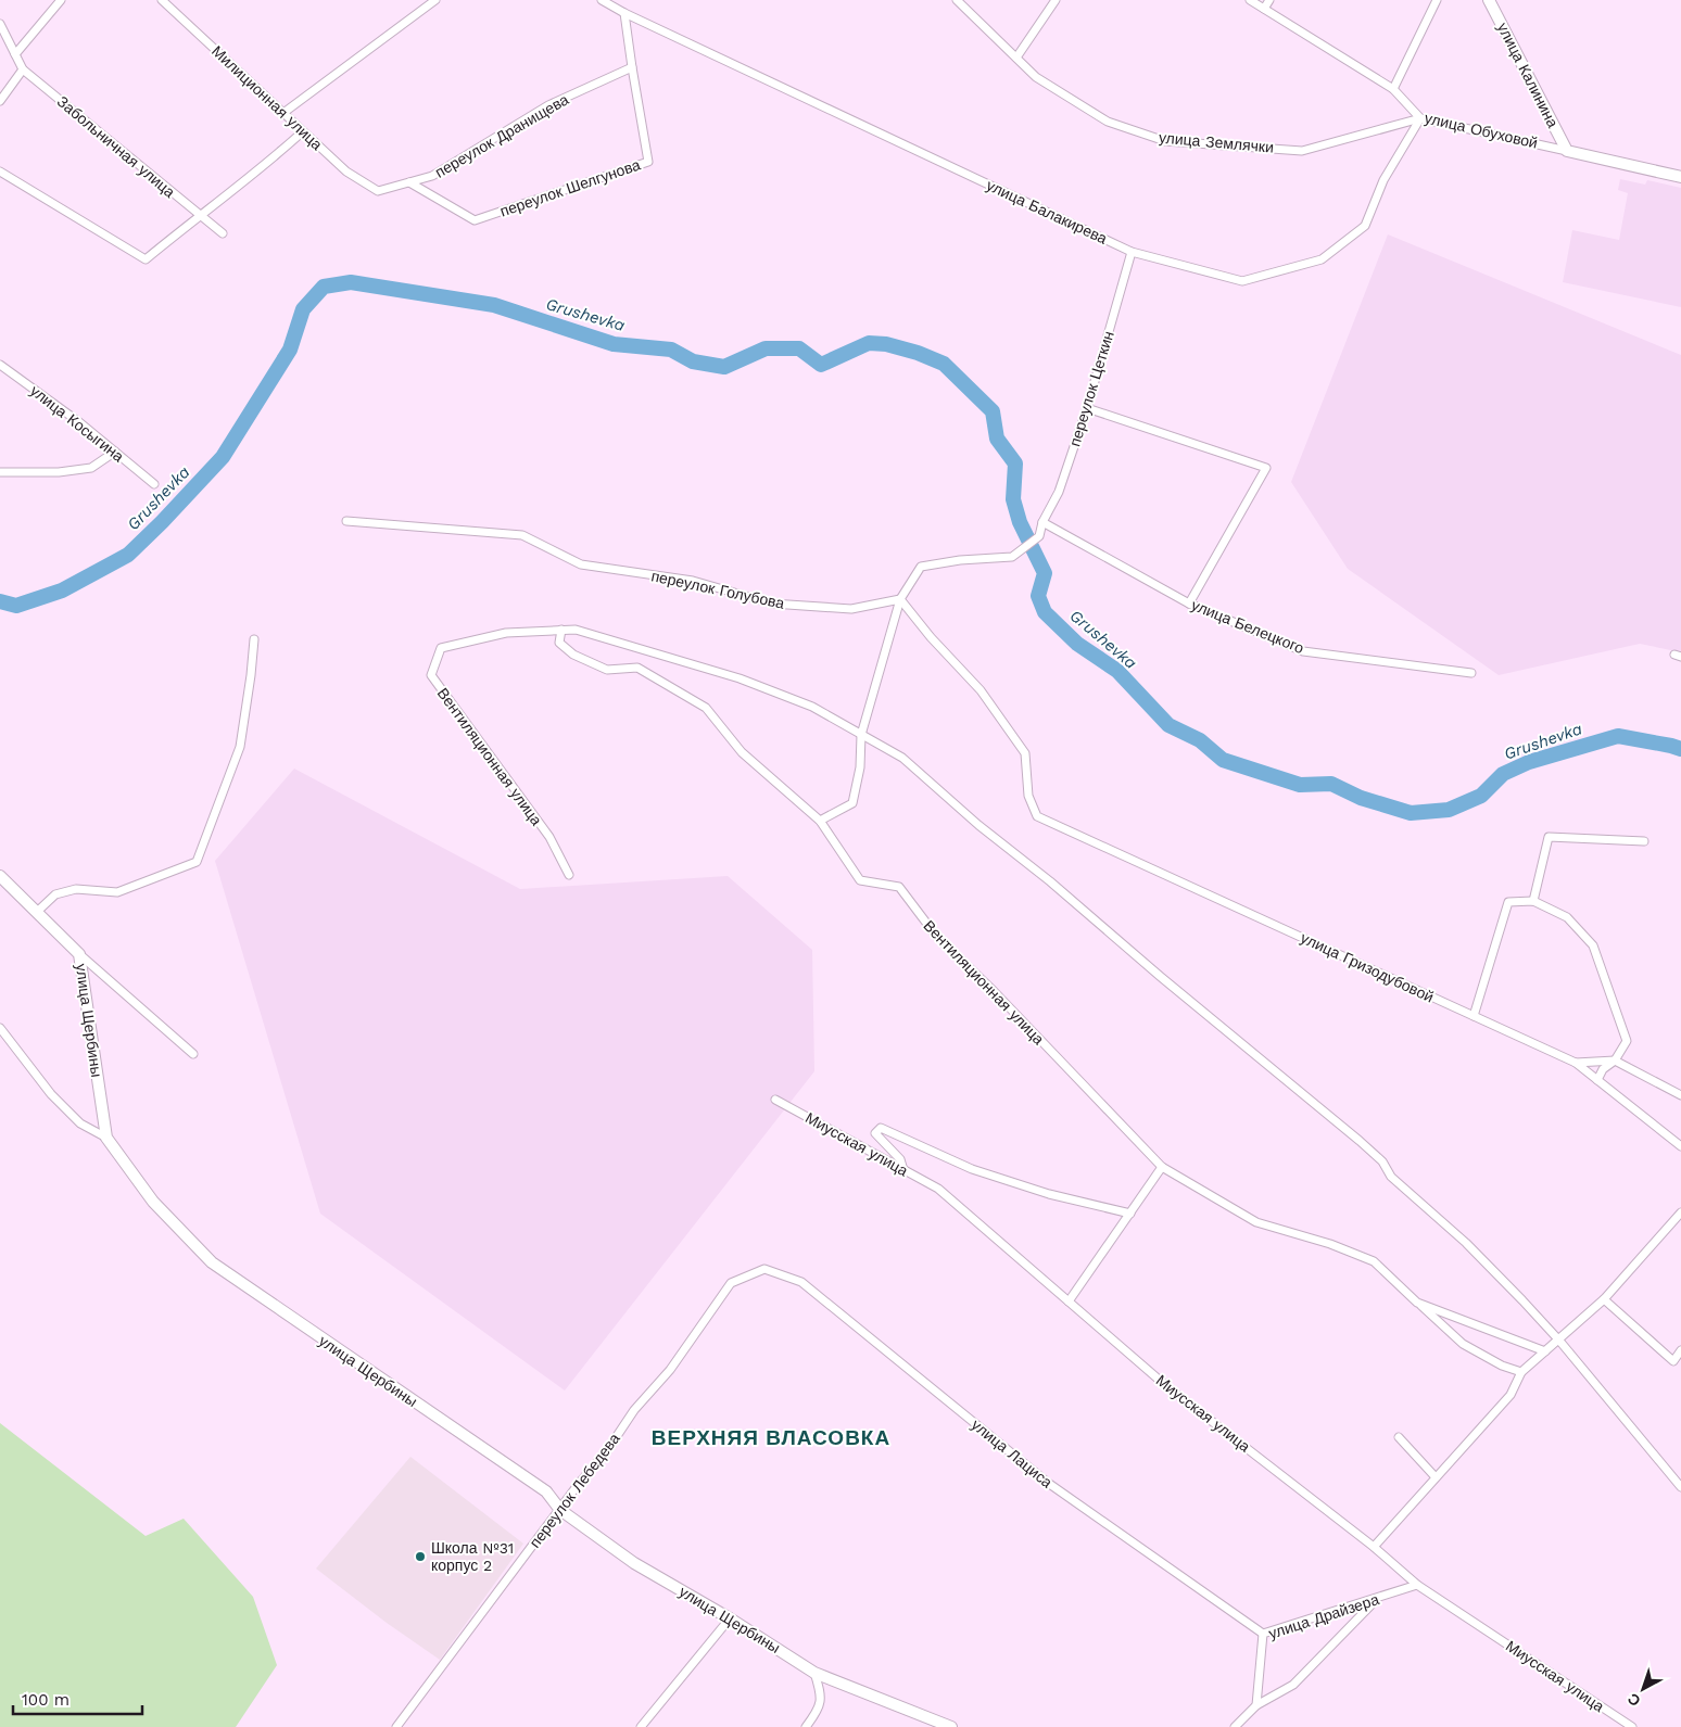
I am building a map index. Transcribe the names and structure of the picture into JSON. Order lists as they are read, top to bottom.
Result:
{
  "streets": {
    "street": [
      "улица Калинина",
      "Милиционная улица",
      "улица Обуховой",
      "переулок Дранищева",
      "улица Землячки",
      "Забольничная улица",
      "переулок Шелгунова",
      "улица Балакирева",
      "переулок Цеткин",
      "улица Косыгина",
      "переулок Голубова",
      "улица Белецкого",
      "Вентиляционная улица",
      "улица Гризодубовой",
      "улица Щербины",
      "Миусская улица",
      "улица Лациса",
      "переулок Лебедева",
      "улица Драйзера"
    ]
  },
  "crossings": [
    ["улица Калинина", "улица Обуховой"],
    ["Милиционная улица", "переулок Дранищева"],
    ["улица Обуховой", "улица Землячки"],
    ["улица Обуховой", "улица Балакирева"],
    ["переулок Дранищева", "переулок Шелгунова"],
    ["улица Землячки", "улица Балакирева"],
    ["улица Балакирева", "переулок Цеткин"],
    ["переулок Цеткин", "переулок Голубова"],
    ["переулок Цеткин", "улица Белецкого"],
    ["переулок Цеткин", "улица Гризодубовой"],
    ["переулок Голубова", "улица Гризодубовой"],
    ["улица Щербины", "переулок Лебедева"],
    ["Миусская улица", "улица Драйзера"],
    ["улица Лациса", "переулок Лебедева"],
    ["улица Лациса", "улица Драйзера"]
  ],
  "districts": ["ВЕРХНЯЯ ВЛАСОВКА"],
  "water": ["Grushevka"],
  "places": ["Школа №31 корпус 2"],
  "scale_bar": "100 m",
  "north": "bottom left"
}
